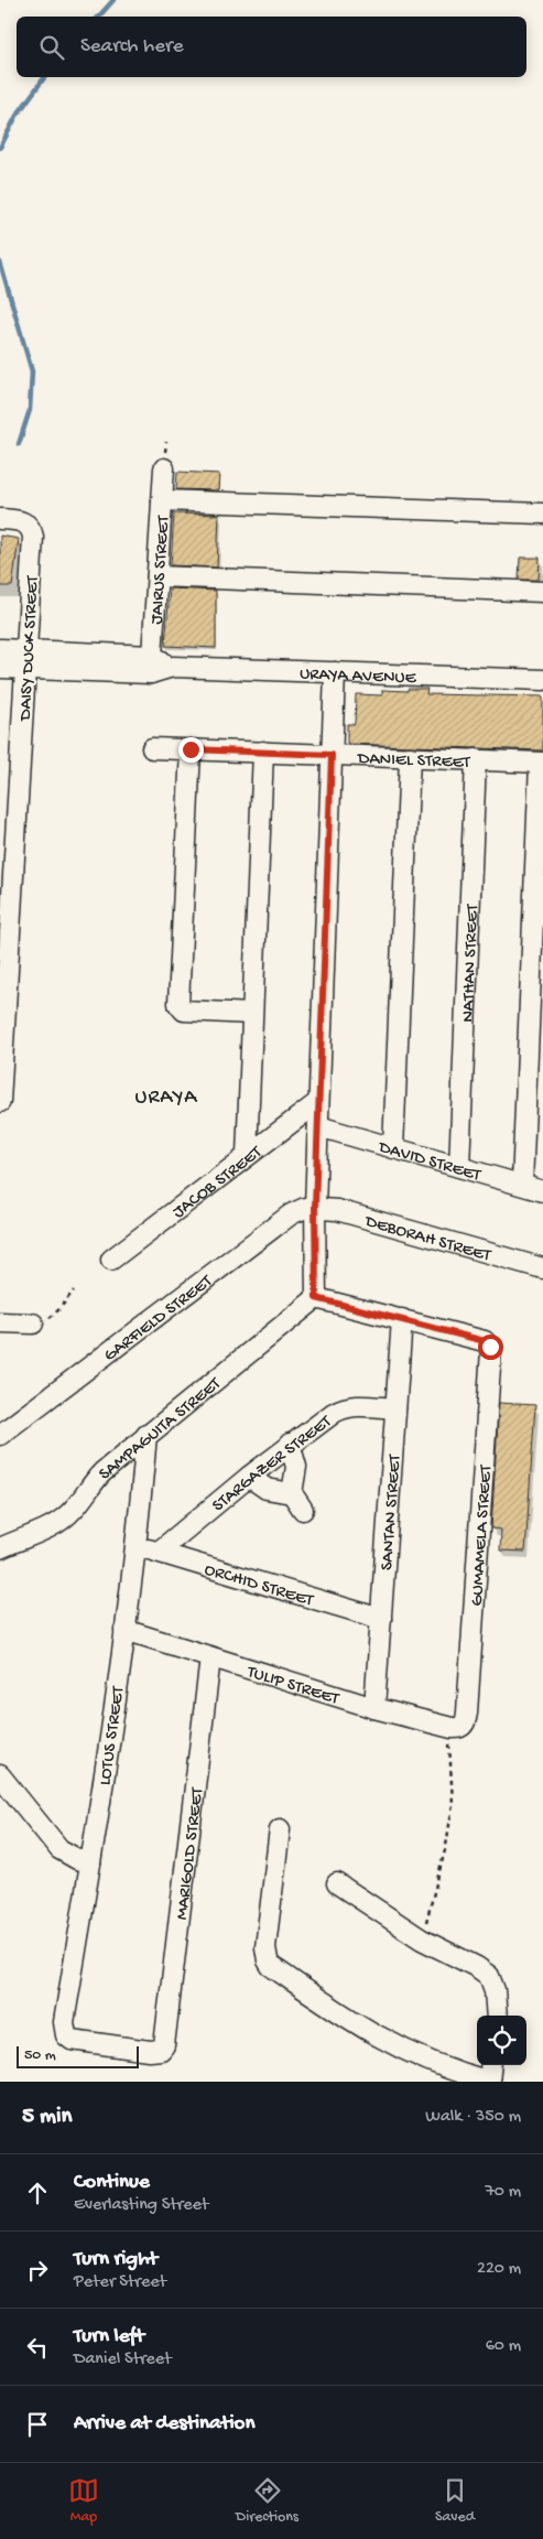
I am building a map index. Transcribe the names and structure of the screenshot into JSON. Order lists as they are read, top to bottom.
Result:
{
  "streets": {
    "street": [
      "JAIRUS STREET",
      "DAISY DUCK STREET",
      "URAYA AVENUE",
      "DANIEL STREET",
      "NATHAN STREET",
      "DAVID STREET",
      "JACOB STREET",
      "DEBORAH STREET",
      "GARFIELD STREET",
      "SAMPAGUITA STREET",
      "STARGAZER STREET",
      "SANTAN STREET",
      "GUMAMELA STREET",
      "ORCHID STREET",
      "TULIP STREET",
      "LOTUS STREET",
      "MARIGOLD STREET"
    ]
  },
  "crossings": [
    ["JAIRUS STREET", "URAYA AVENUE"],
    ["DAISY DUCK STREET", "URAYA AVENUE"],
    ["DANIEL STREET", "NATHAN STREET"],
    ["NATHAN STREET", "DAVID STREET"],
    ["DEBORAH STREET", "GARFIELD STREET"],
    ["SAMPAGUITA STREET", "LOTUS STREET"],
    ["STARGAZER STREET", "SANTAN STREET"],
    ["STARGAZER STREET", "ORCHID STREET"],
    ["SANTAN STREET", "GUMAMELA STREET"],
    ["SANTAN STREET", "ORCHID STREET"],
    ["SANTAN STREET", "TULIP STREET"],
    ["GUMAMELA STREET", "TULIP STREET"],
    ["ORCHID STREET", "LOTUS STREET"],
    ["TULIP STREET", "LOTUS STREET"],
    ["TULIP STREET", "MARIGOLD STREET"],
    ["LOTUS STREET", "MARIGOLD STREET"]
  ],
  "districts": ["URAYA"],
  "scale_bar": "50 m",
  "page": {
    "search": "Search here",
    "scale": "50 m",
    "heading": ["5 min", "Walk · 350 m"],
    "list": [
      ["Continue", "Everlasting Street", "70 m"],
      ["Turn right", "Peter Street", "220 m"],
      ["Turn left", "Daniel Street", "60 m"],
      "Arrive at destination"
    ],
    "nav": ["Map", "Directions", "Saved"]
  }
}
